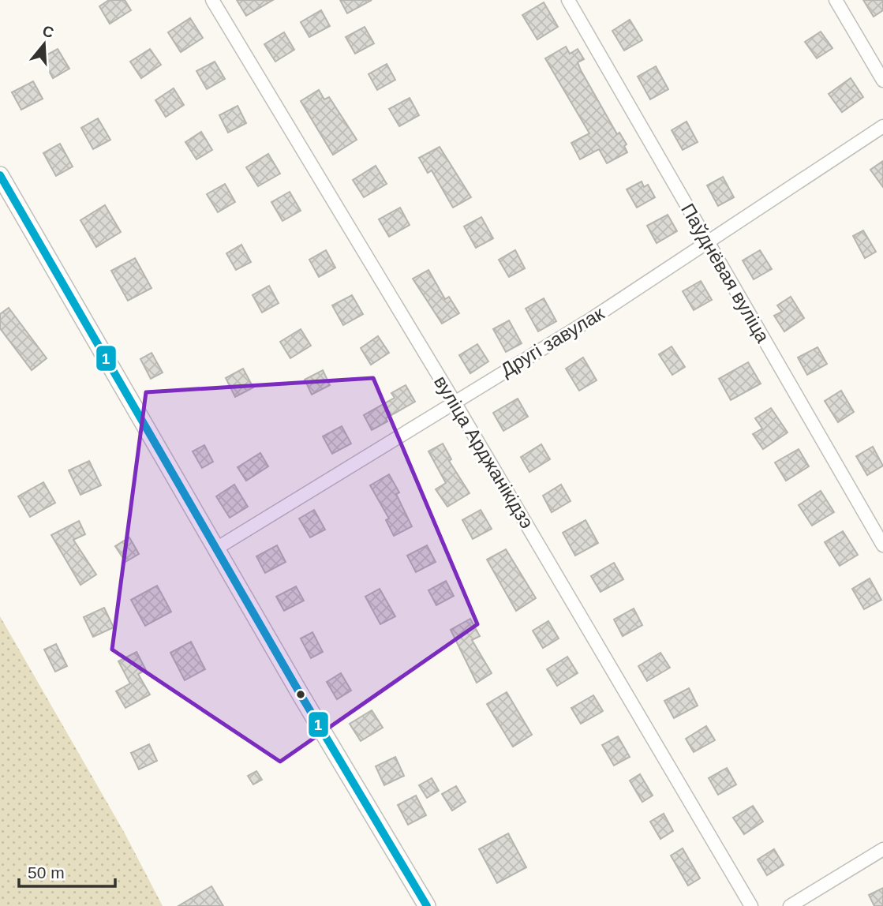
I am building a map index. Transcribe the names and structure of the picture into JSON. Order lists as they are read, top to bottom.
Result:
{
  "streets": {
    "street": ["Паўднёвая вуліца", "Другі завулак", "вуліца Арджанікідзэ"]
  },
  "crossings": [
    ["Паўднёвая вуліца", "Другі завулак"],
    ["Другі завулак", "вуліца Арджанікідзэ"]
  ],
  "lines": ["transit line 1"],
  "scale_bar": "50 m",
  "north": "top"
}
